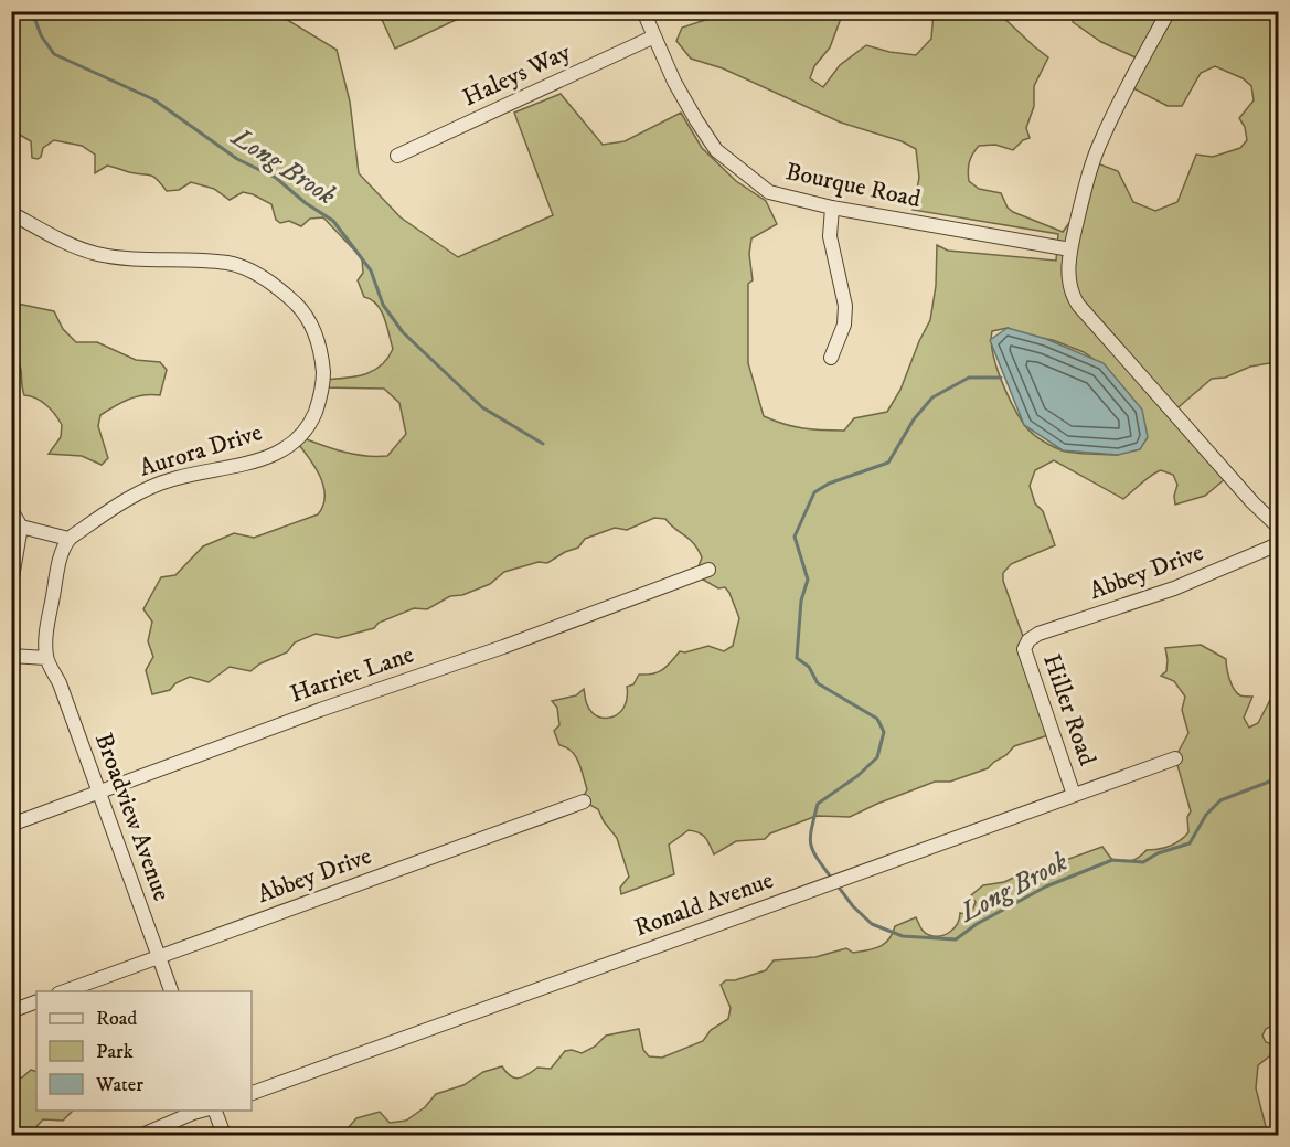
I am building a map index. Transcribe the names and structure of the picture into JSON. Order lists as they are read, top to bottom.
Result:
{
  "streets": {
    "street": [
      "Haleys Way",
      "Bourque Road",
      "Aurora Drive",
      "Abbey Drive",
      "Harriet Lane",
      "Hiller Road",
      "Broadview Avenue",
      "Ronald Avenue"
    ]
  },
  "crossings": [
    ["Haleys Way", "Bourque Road"],
    ["Abbey Drive", "Hiller Road"],
    ["Abbey Drive", "Broadview Avenue"],
    ["Harriet Lane", "Broadview Avenue"],
    ["Hiller Road", "Ronald Avenue"]
  ],
  "water": ["Long Brook"],
  "legend": ["Road", "Park", "Water"]
}
